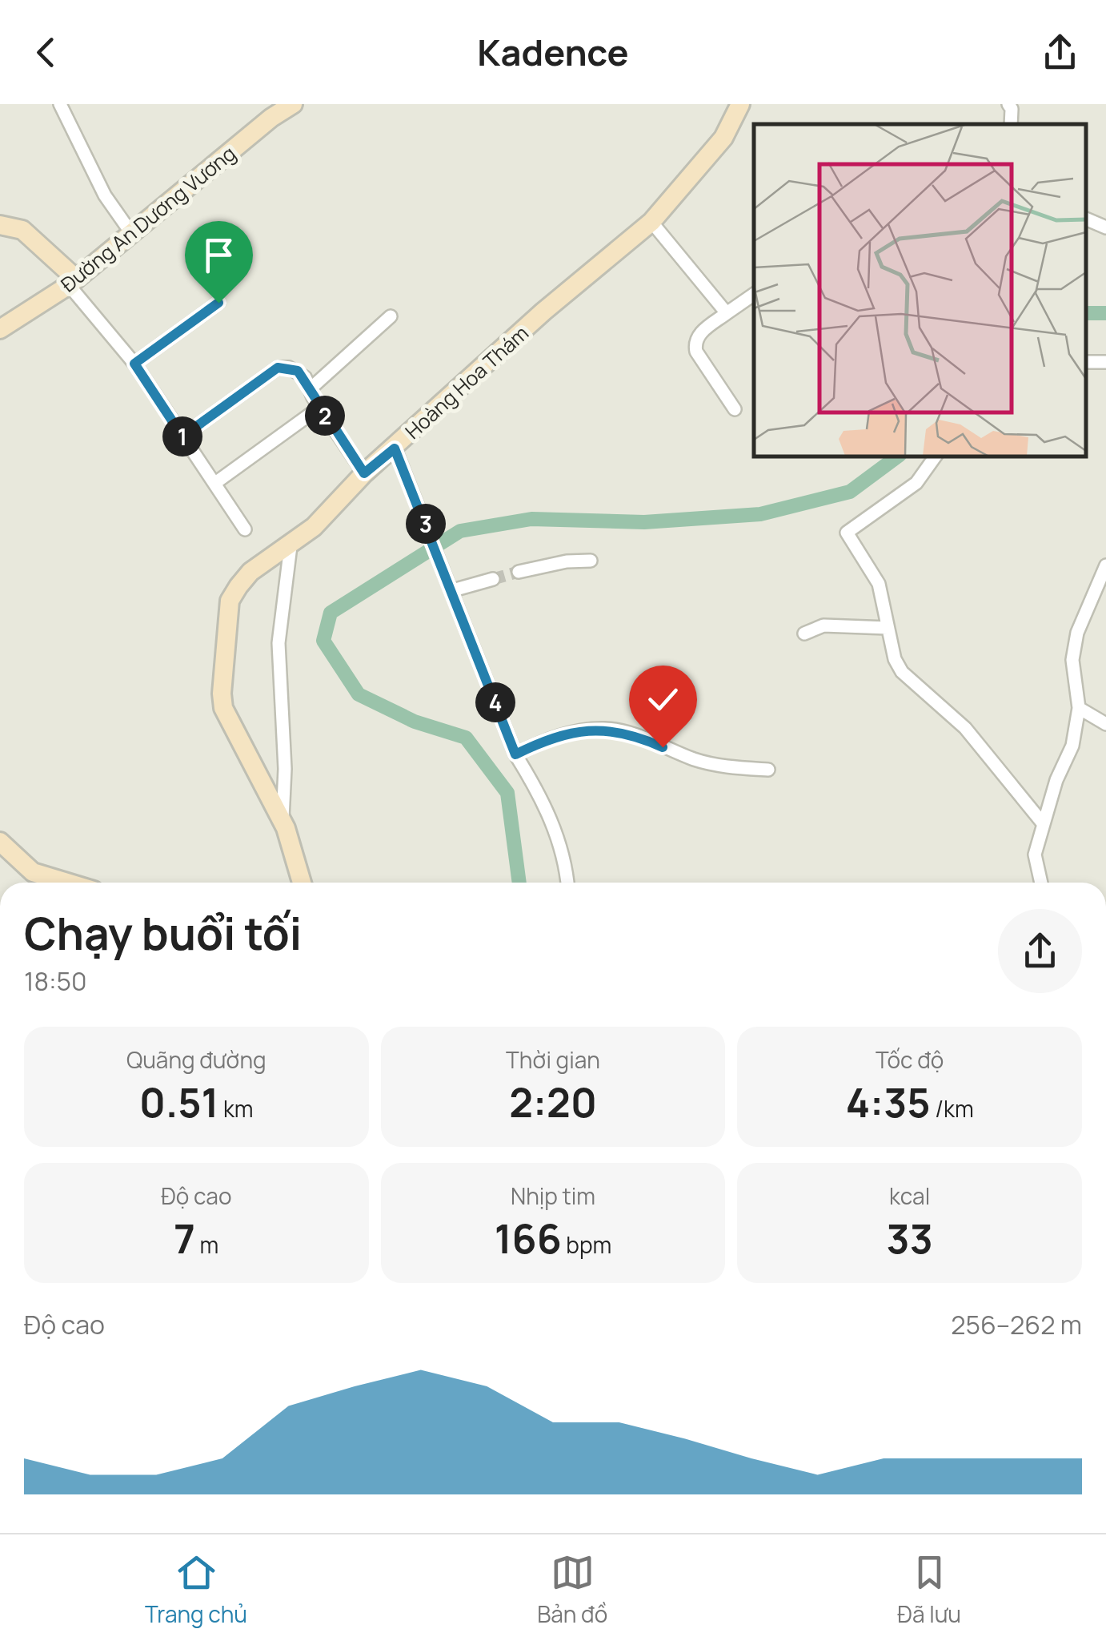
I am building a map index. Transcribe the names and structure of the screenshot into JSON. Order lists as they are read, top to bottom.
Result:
{
  "streets": {
    "street": ["Đường An Dương Vương", "Hoàng Hoa Thám"]
  },
  "page": {
    "header": "Kadence",
    "pins": [
      "2",
      "1",
      "3",
      "4"
    ],
    "heading": ["Chạy buổi tối", "18:50"],
    "stats": [
      ["Quãng đường", "0.51 km"],
      ["Thời gian", "2:20"],
      ["Tốc độ", "4:35 /km"],
      ["Độ cao", "7 m"],
      ["Nhịp tim", "166 bpm"],
      ["kcal", "33"]
    ],
    "chart": ["Độ cao", "256–262 m"],
    "tabs": ["Trang chủ", "Bản đồ", "Đã lưu"]
  }
}
